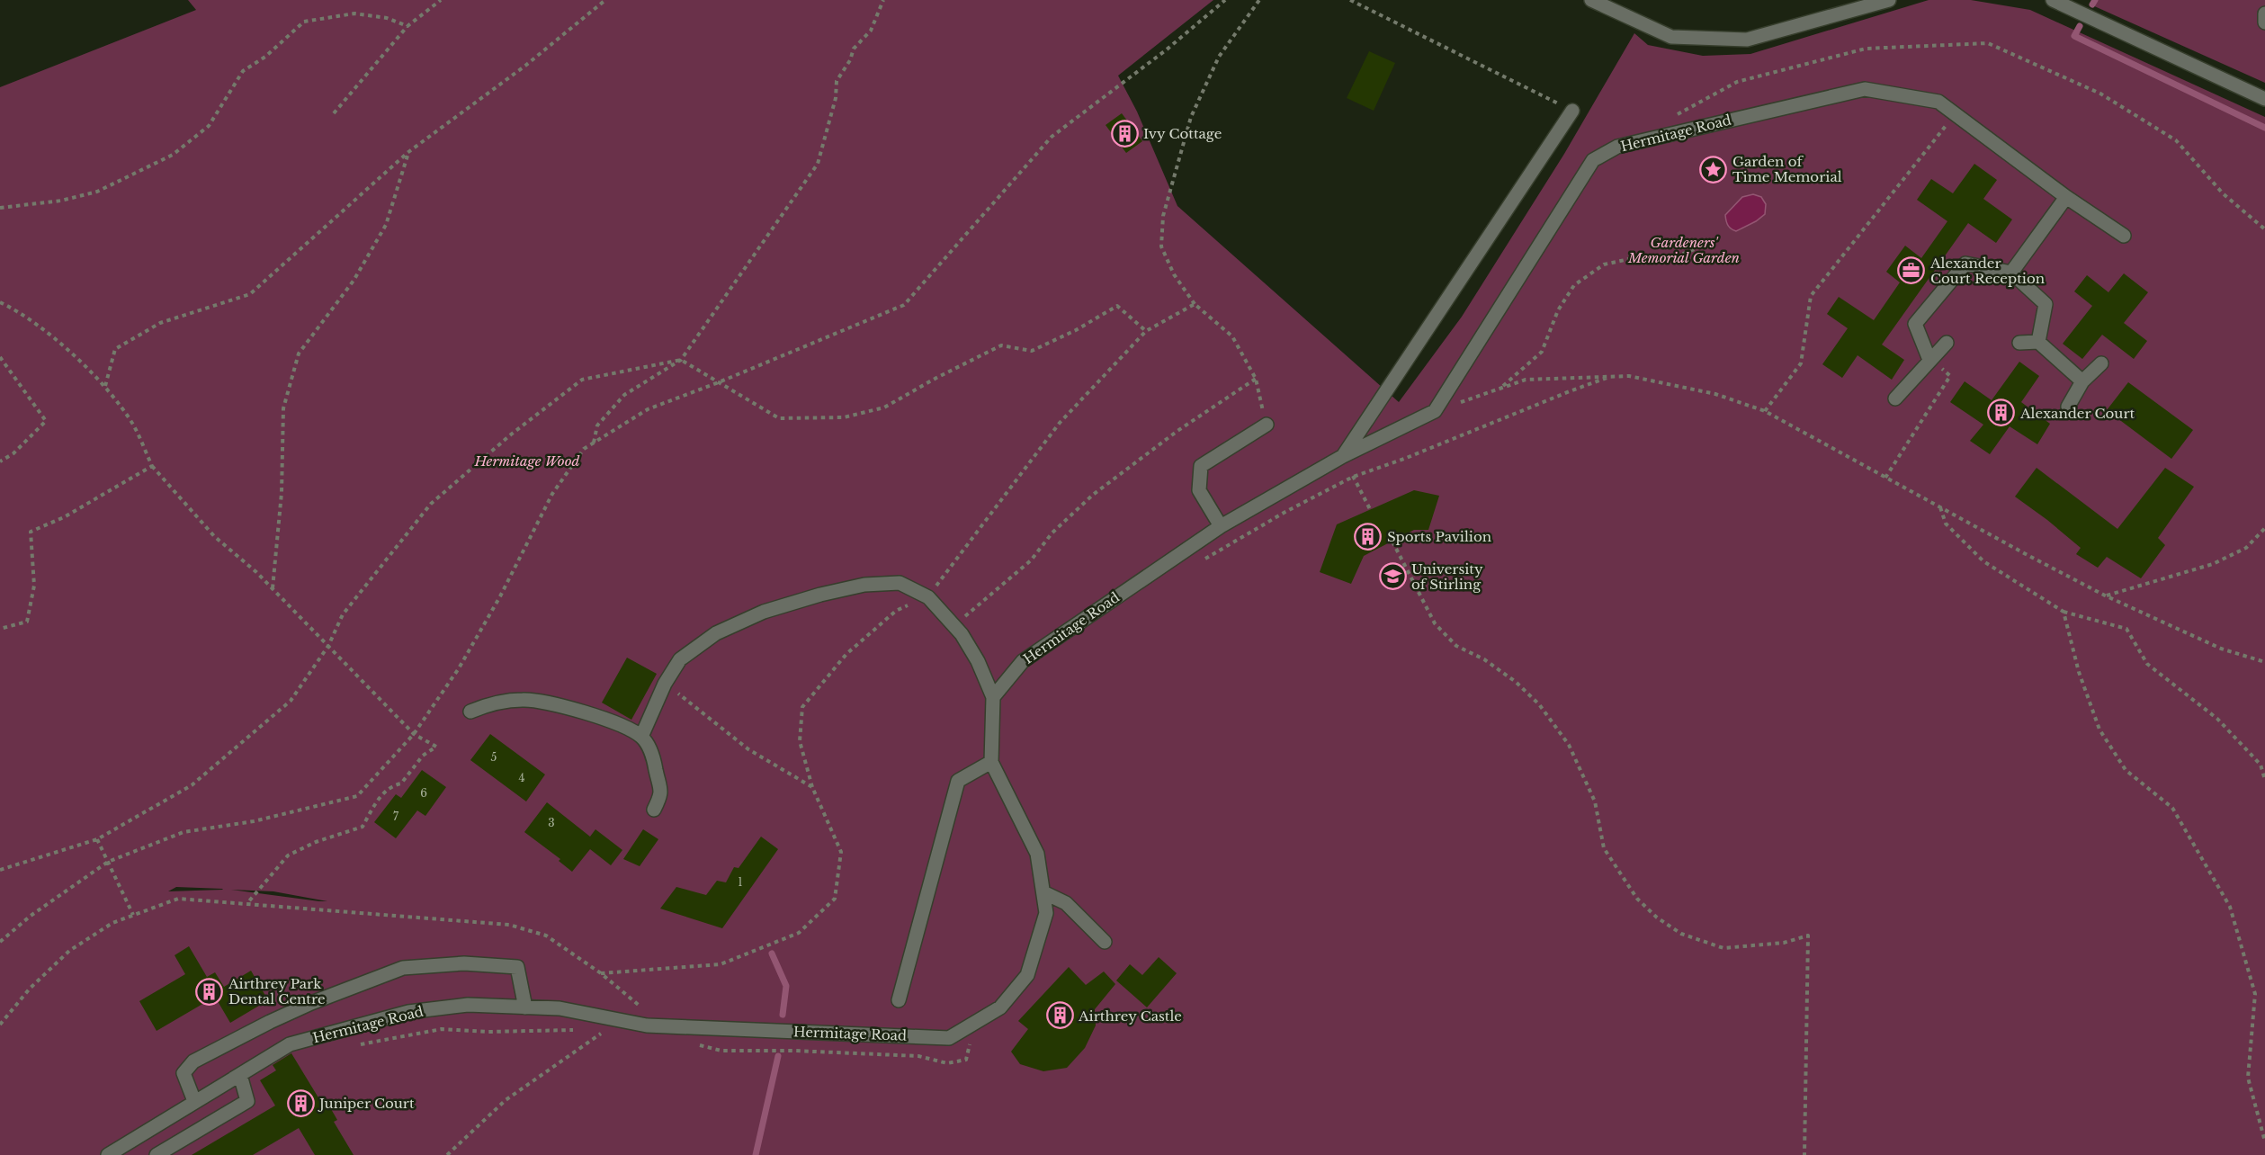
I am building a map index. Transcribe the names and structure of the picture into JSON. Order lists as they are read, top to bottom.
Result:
{
  "streets": {
    "street": ["Hermitage Road"]
  },
  "parks": ["Gardeners' Memorial Garden", "Hermitage Wood"],
  "places": {
    "building": [
      "Ivy Cottage",
      "Alexander Court",
      "Sports Pavilion",
      "Airthrey Park Dental Centre",
      "Airthrey Castle",
      "Juniper Court"
    ],
    "place": ["Garden of Time Memorial"],
    "office": ["Alexander Court Reception"],
    "school or university": ["University of Stirling"]
  },
  "house_numbers": [
    "5",
    "4",
    "6",
    "7",
    "3",
    "1"
  ]
}
